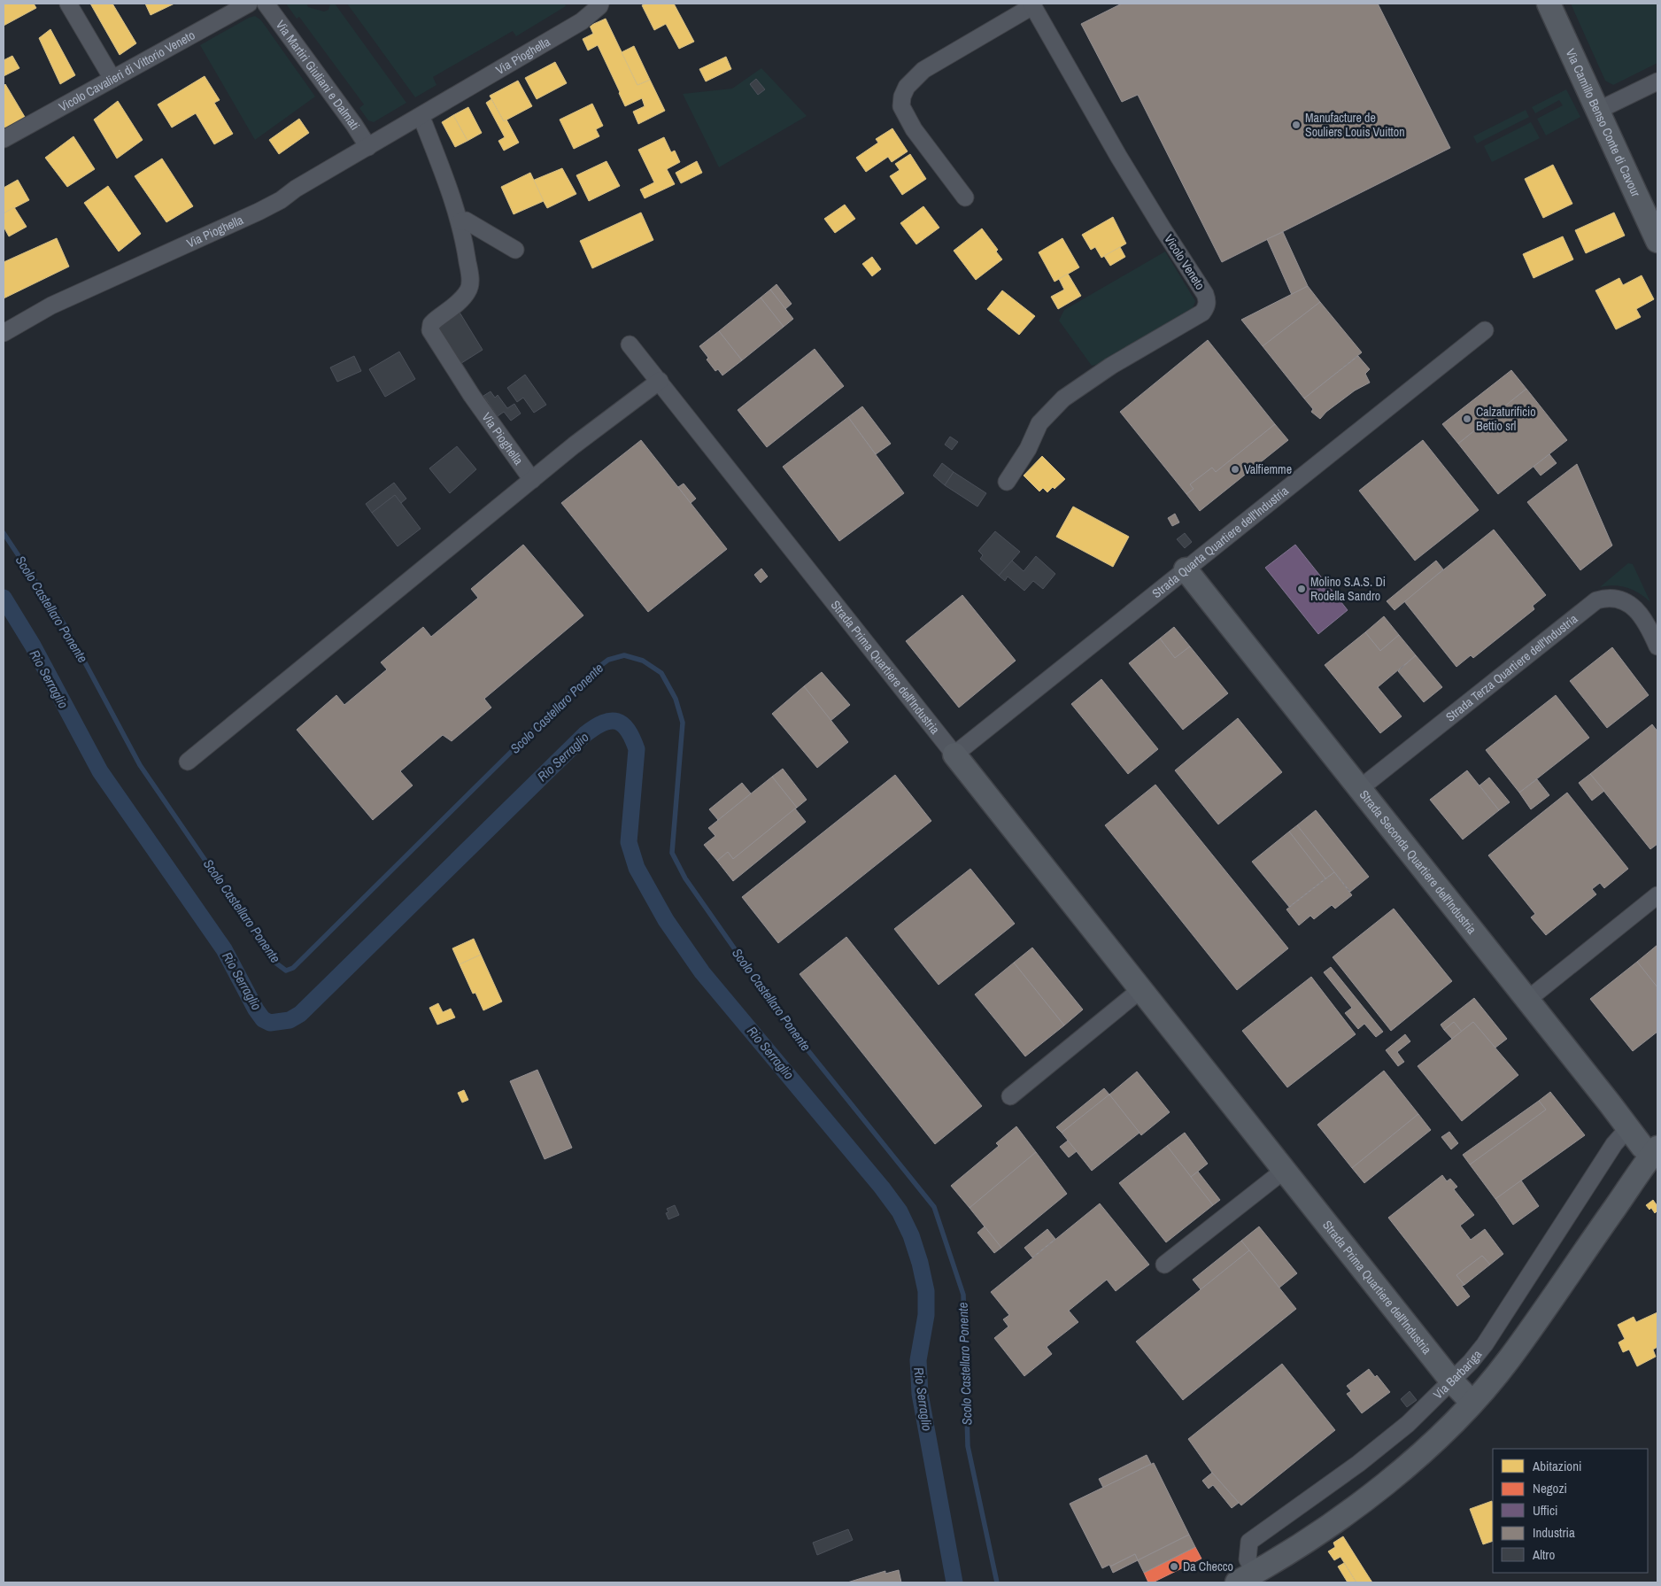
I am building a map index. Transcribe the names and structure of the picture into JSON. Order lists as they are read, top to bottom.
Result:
{
  "streets": {
    "street": [
      "Via Pioghella",
      "Vicolo Cavalieri di Vittorio Veneto",
      "Via Martiri Giuliani e Dalmati",
      "Via Camillo Benso Conte di Cavour",
      "Vicolo Veneto",
      "Strada Quarta Quartiere dell'Industria",
      "Strada Prima Quartiere dell'Industria",
      "Strada Terza Quartiere dell'Industria",
      "Strada Seconda Quartiere dell'Industria",
      "Via Barbariga"
    ]
  },
  "crossings": [
    ["Via Pioghella", "Via Martiri Giuliani e Dalmati"],
    ["Strada Quarta Quartiere dell'Industria", "Strada Prima Quartiere dell'Industria"],
    ["Strada Quarta Quartiere dell'Industria", "Strada Seconda Quartiere dell'Industria"],
    ["Strada Prima Quartiere dell'Industria", "Via Barbariga"],
    ["Strada Terza Quartiere dell'Industria", "Strada Seconda Quartiere dell'Industria"],
    ["Strada Seconda Quartiere dell'Industria", "Via Barbariga"]
  ],
  "water": ["Scolo Castellaro Ponente", "Rio Serraglio"],
  "places": [
    "Manufacture de Souliers Louis Vuitton",
    "Calzaturificio Bettio srl",
    "Valfiemme",
    "Molino S.A.S. Di Rodella Sandro",
    "Da Checco"
  ],
  "legend": [
    "Abitazioni",
    "Negozi",
    "Uffici",
    "Industria",
    "Altro"
  ]
}
